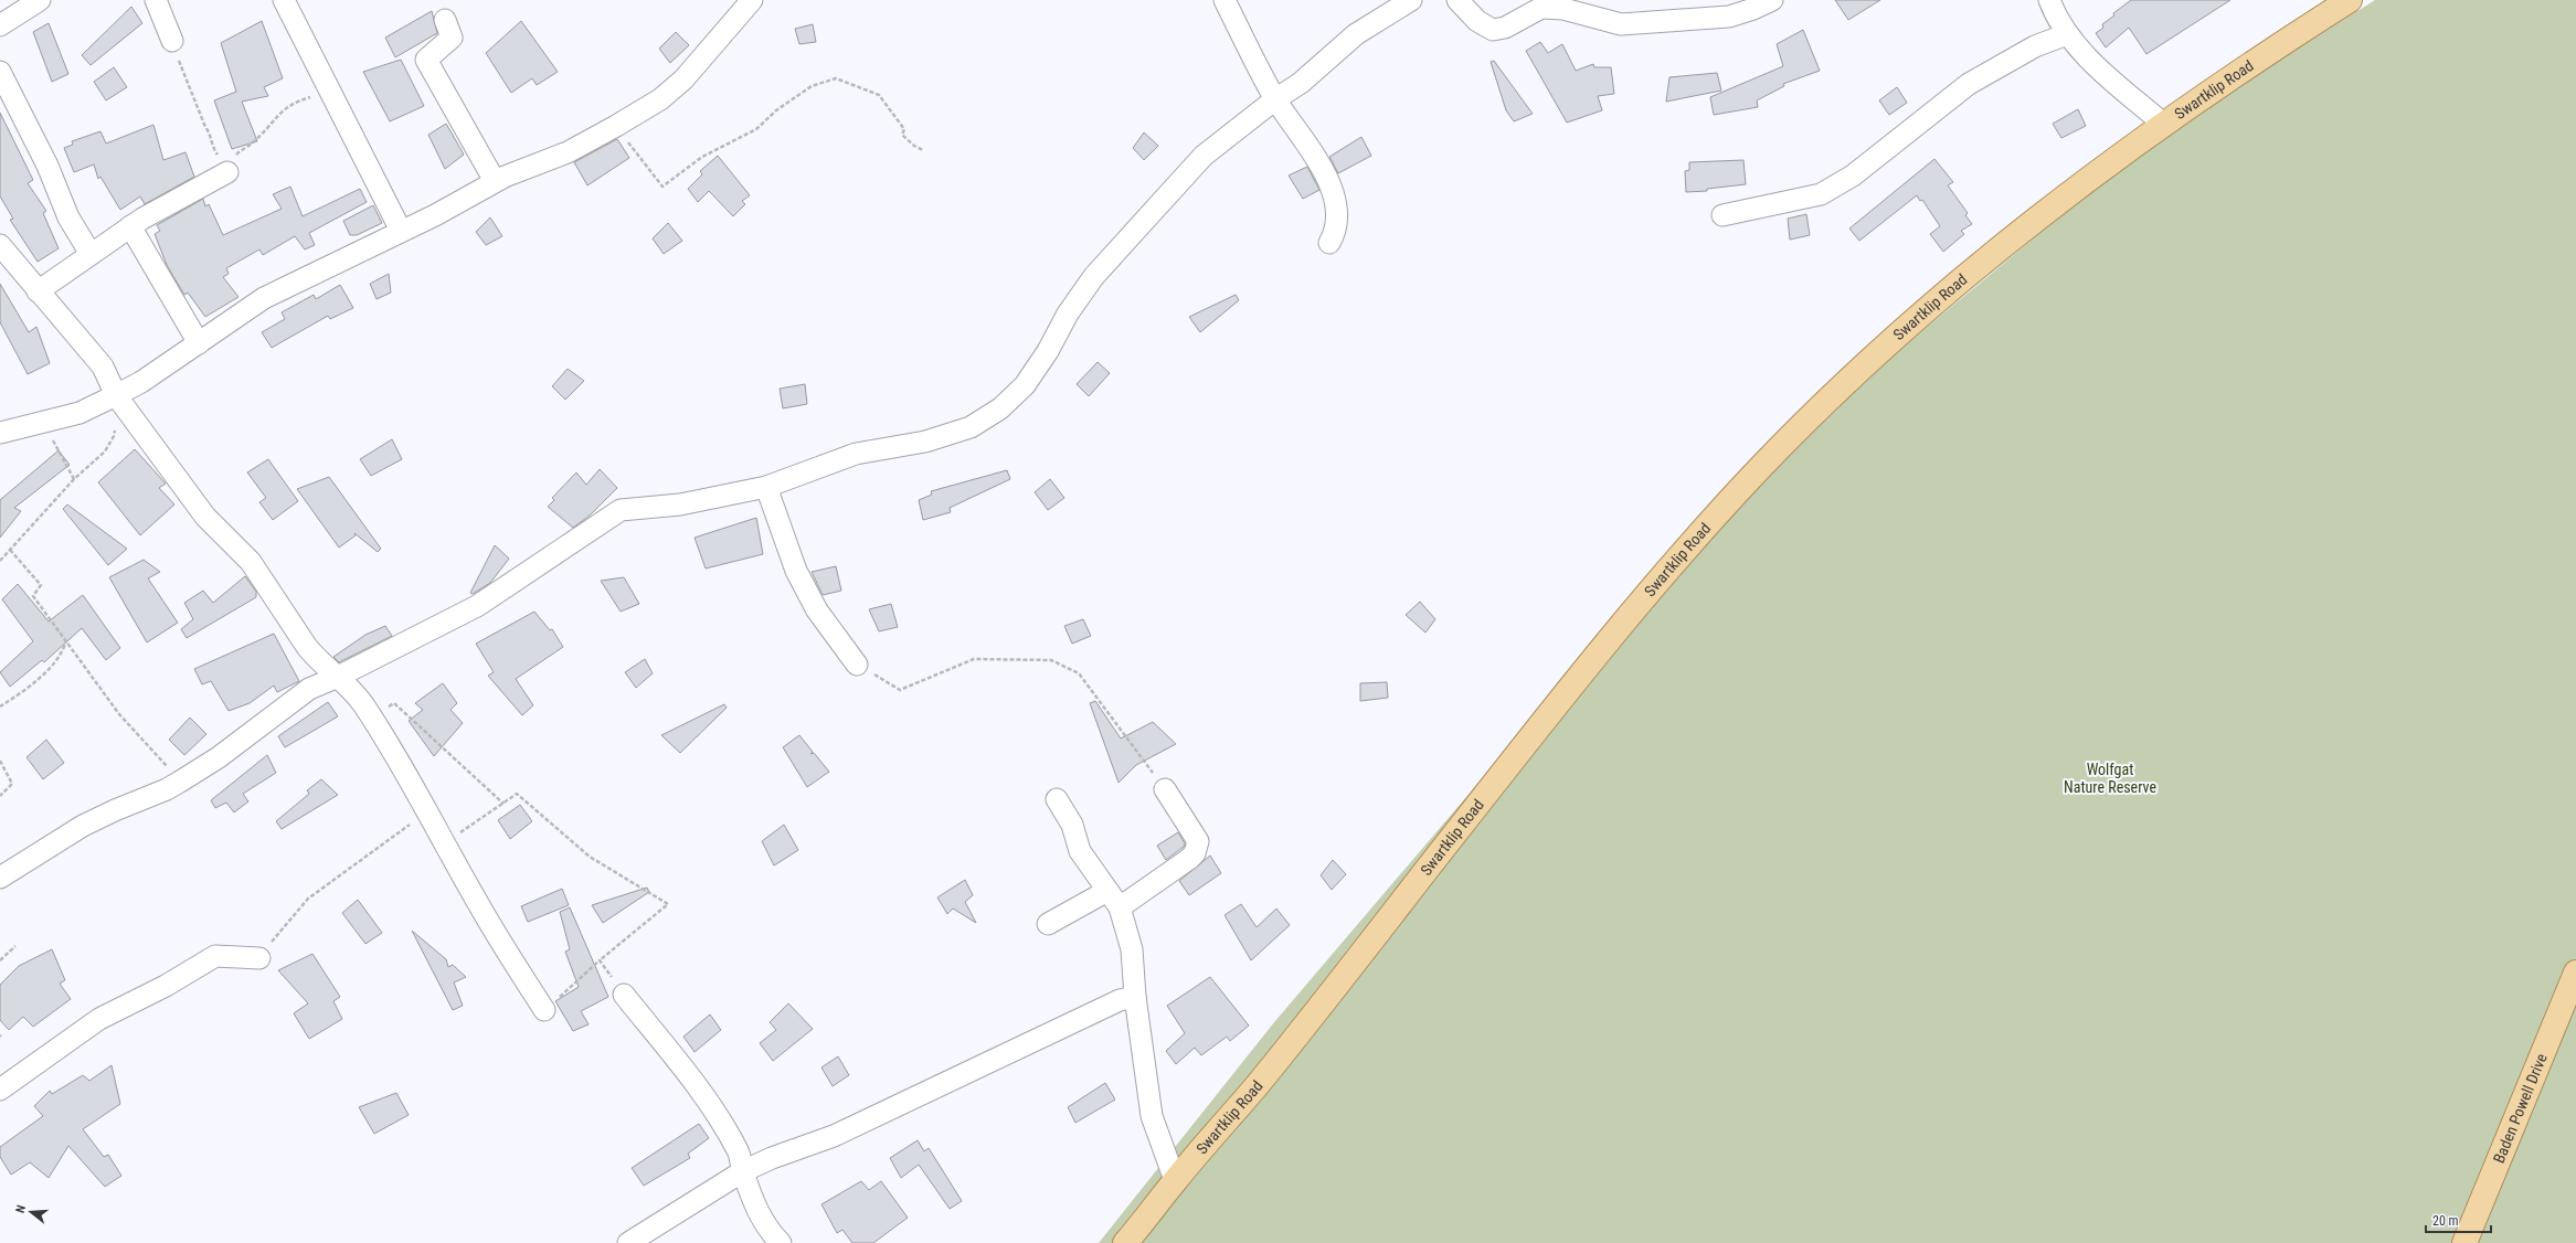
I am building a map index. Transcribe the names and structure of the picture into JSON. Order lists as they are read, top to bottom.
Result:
{
  "streets": {
    "main road": ["Swartklip Road", "Baden Powell Drive"]
  },
  "parks": ["Wolfgat Nature Reserve"],
  "scale_bar": "20 m",
  "north": "left"
}
